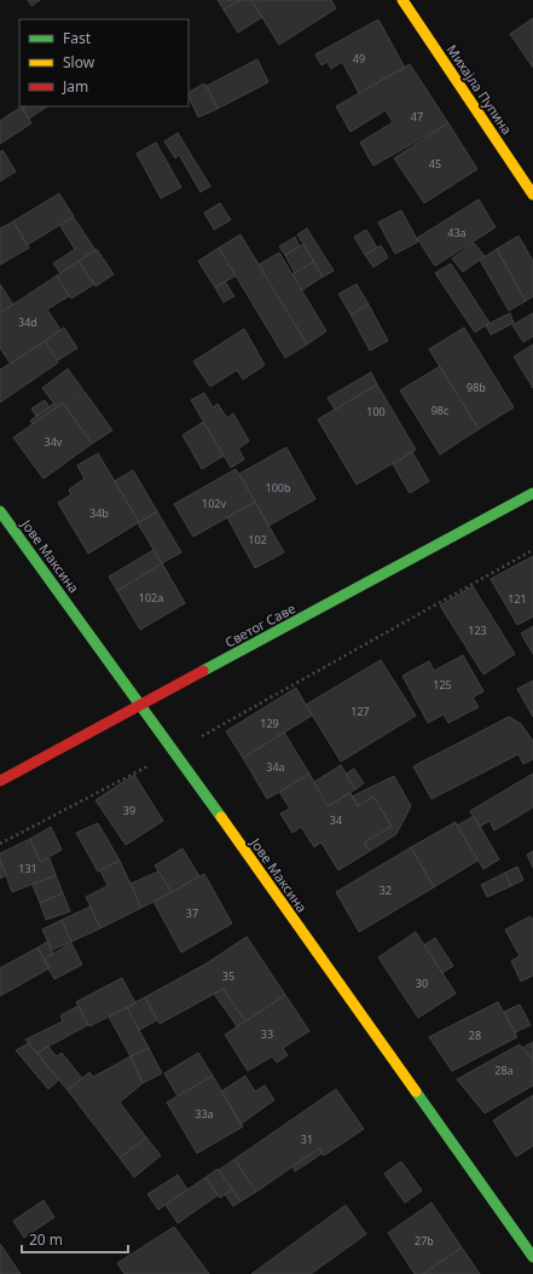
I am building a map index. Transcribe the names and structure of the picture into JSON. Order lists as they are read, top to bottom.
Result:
{
  "streets": {
    "street": ["Михајла Пупина", "Јове Максина", "Светог Саве"]
  },
  "crossings": [
    ["Јове Максина", "Светог Саве"]
  ],
  "house_numbers": [
    "49",
    "47",
    "45",
    "43a",
    "34d",
    "98b",
    "98c",
    "100",
    "34v",
    "100b",
    "102v",
    "34b",
    "102",
    "102a",
    "121",
    "123",
    "125",
    "127",
    "129",
    "34a",
    "39",
    "34",
    "131",
    "32",
    "37",
    "35",
    "30",
    "33",
    "28",
    "28a",
    "33a",
    "31",
    "27b"
  ],
  "legend": ["Fast", "Slow", "Jam"],
  "scale_bar": "20 m"
}
